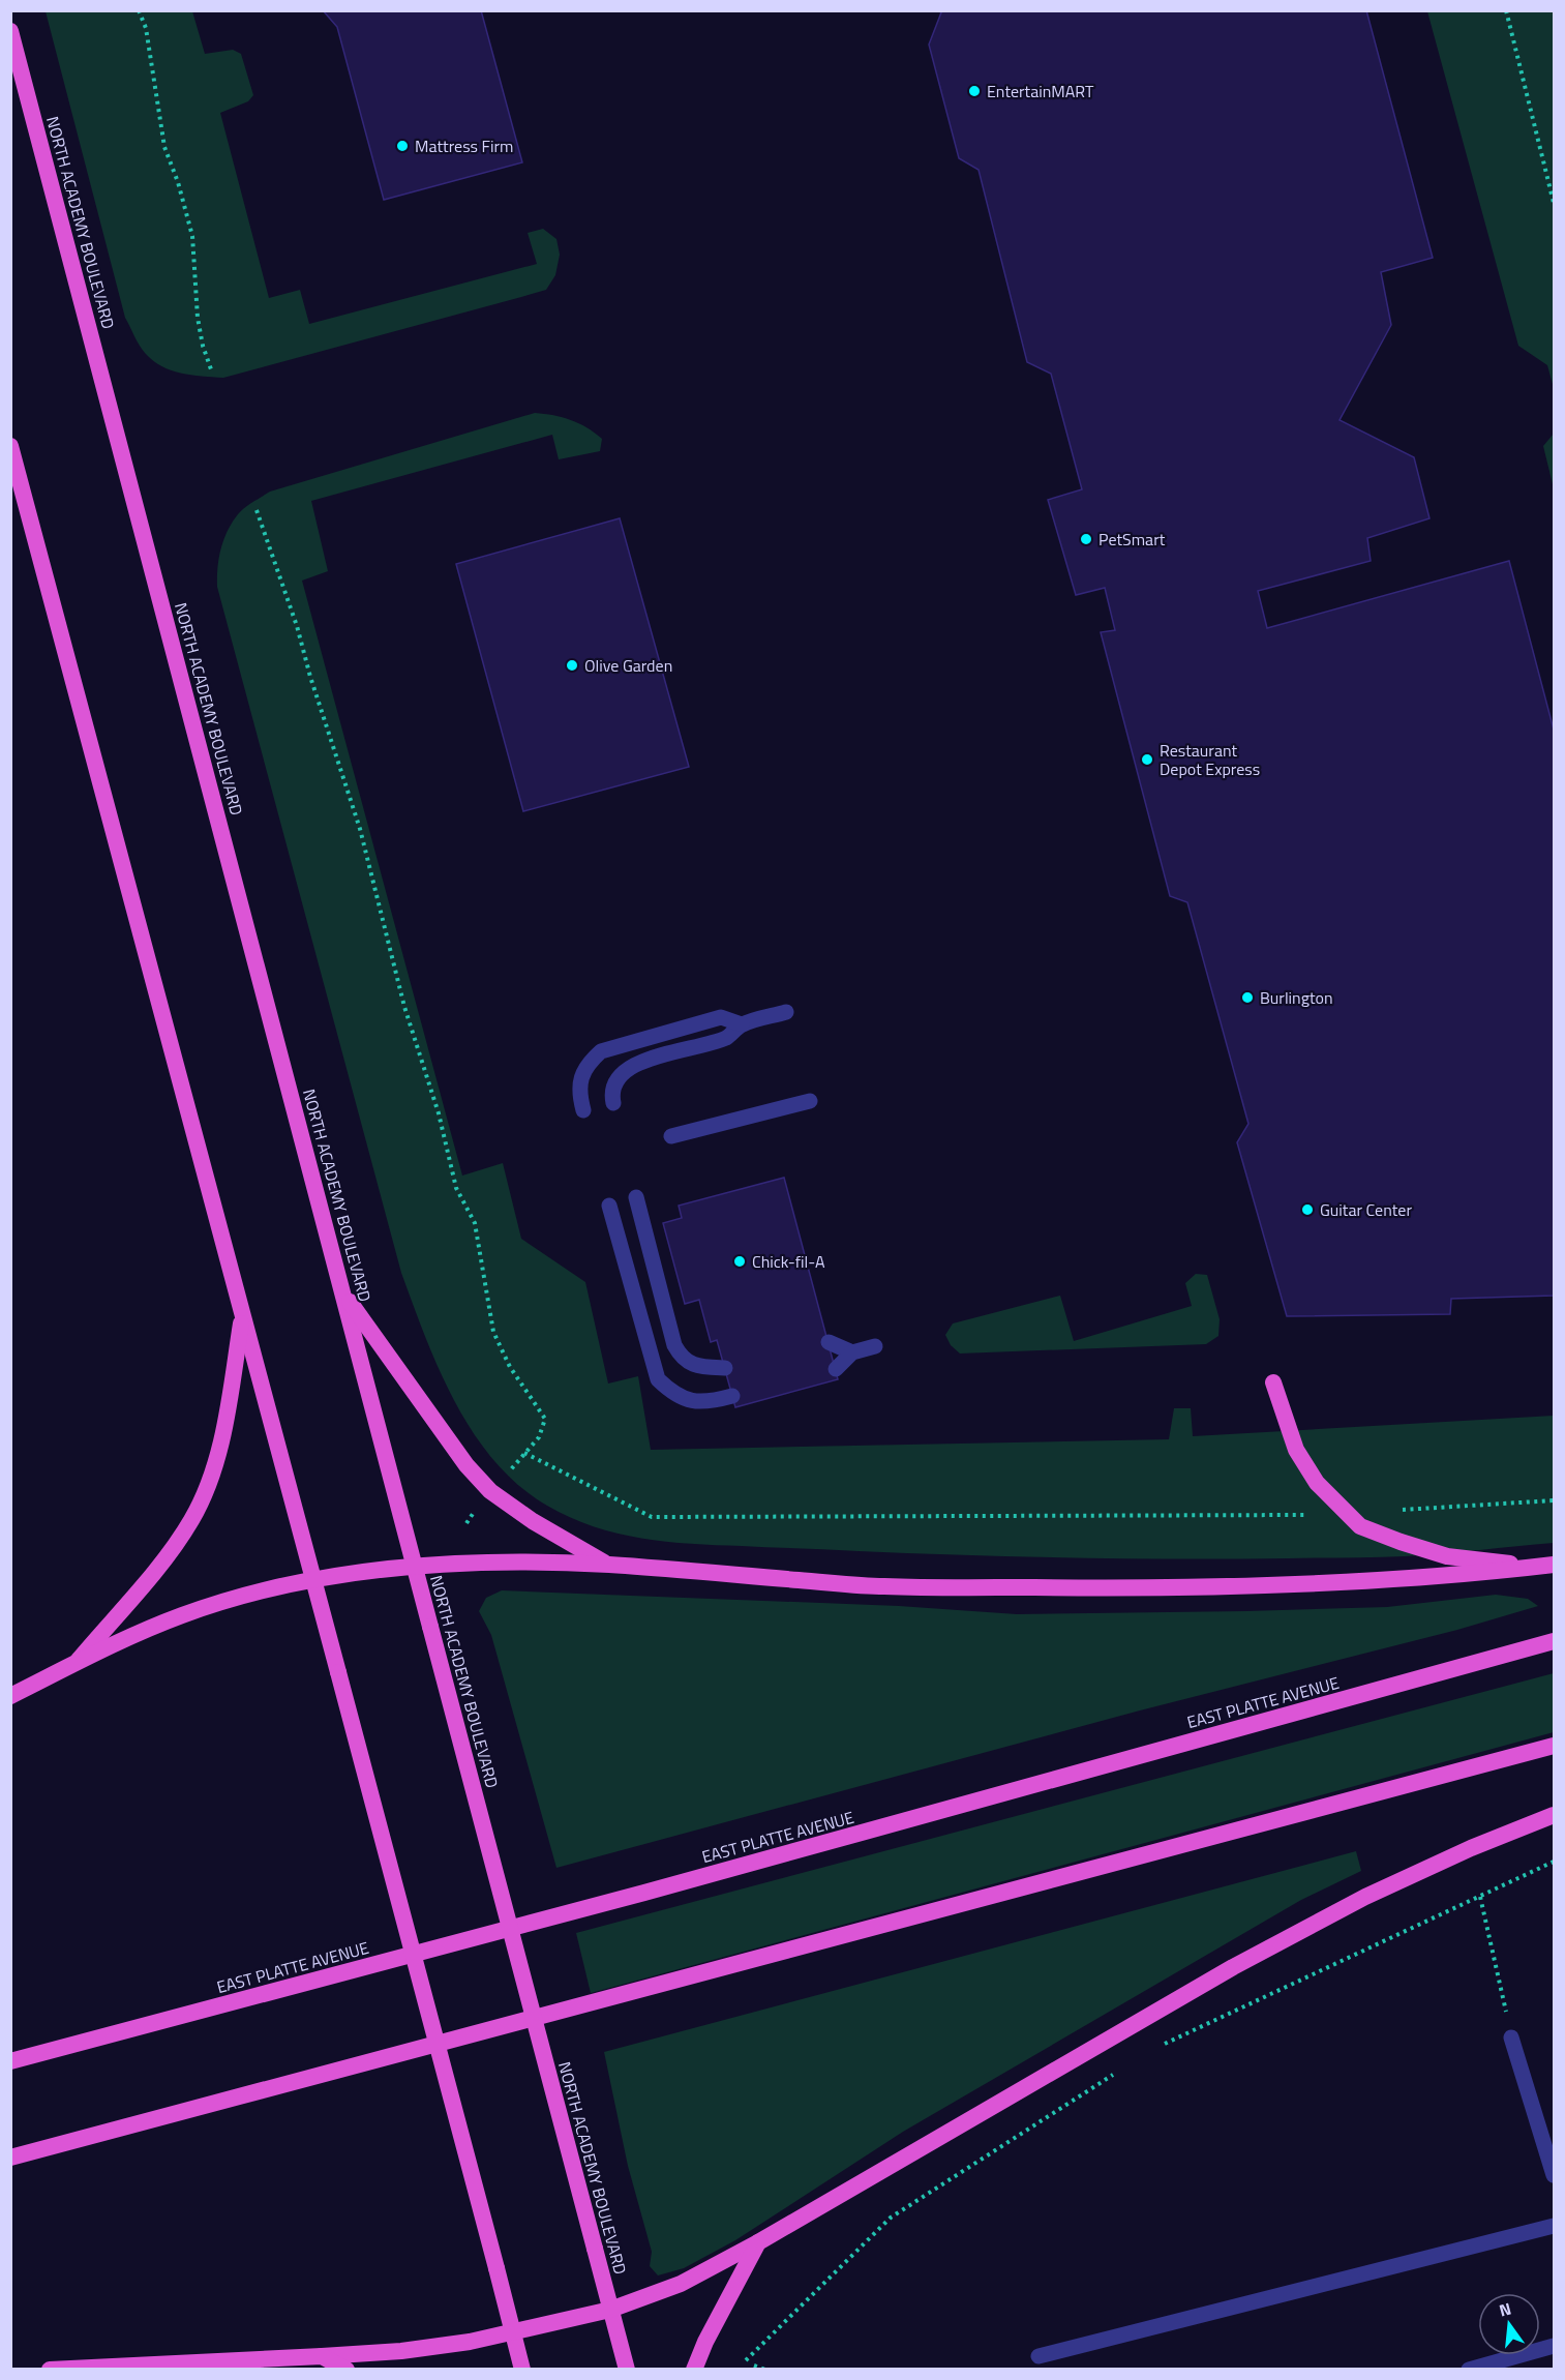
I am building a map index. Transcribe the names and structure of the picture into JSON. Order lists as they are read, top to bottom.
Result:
{
  "streets": {
    "highway": ["NORTH ACADEMY BOULEVARD", "EAST PLATTE AVENUE"]
  },
  "places": [
    "EntertainMART",
    "Mattress Firm",
    "PetSmart",
    "Olive Garden",
    "Restaurant Depot Express",
    "Burlington",
    "Guitar Center",
    "Chick-fil-A"
  ],
  "north": "top"
}
